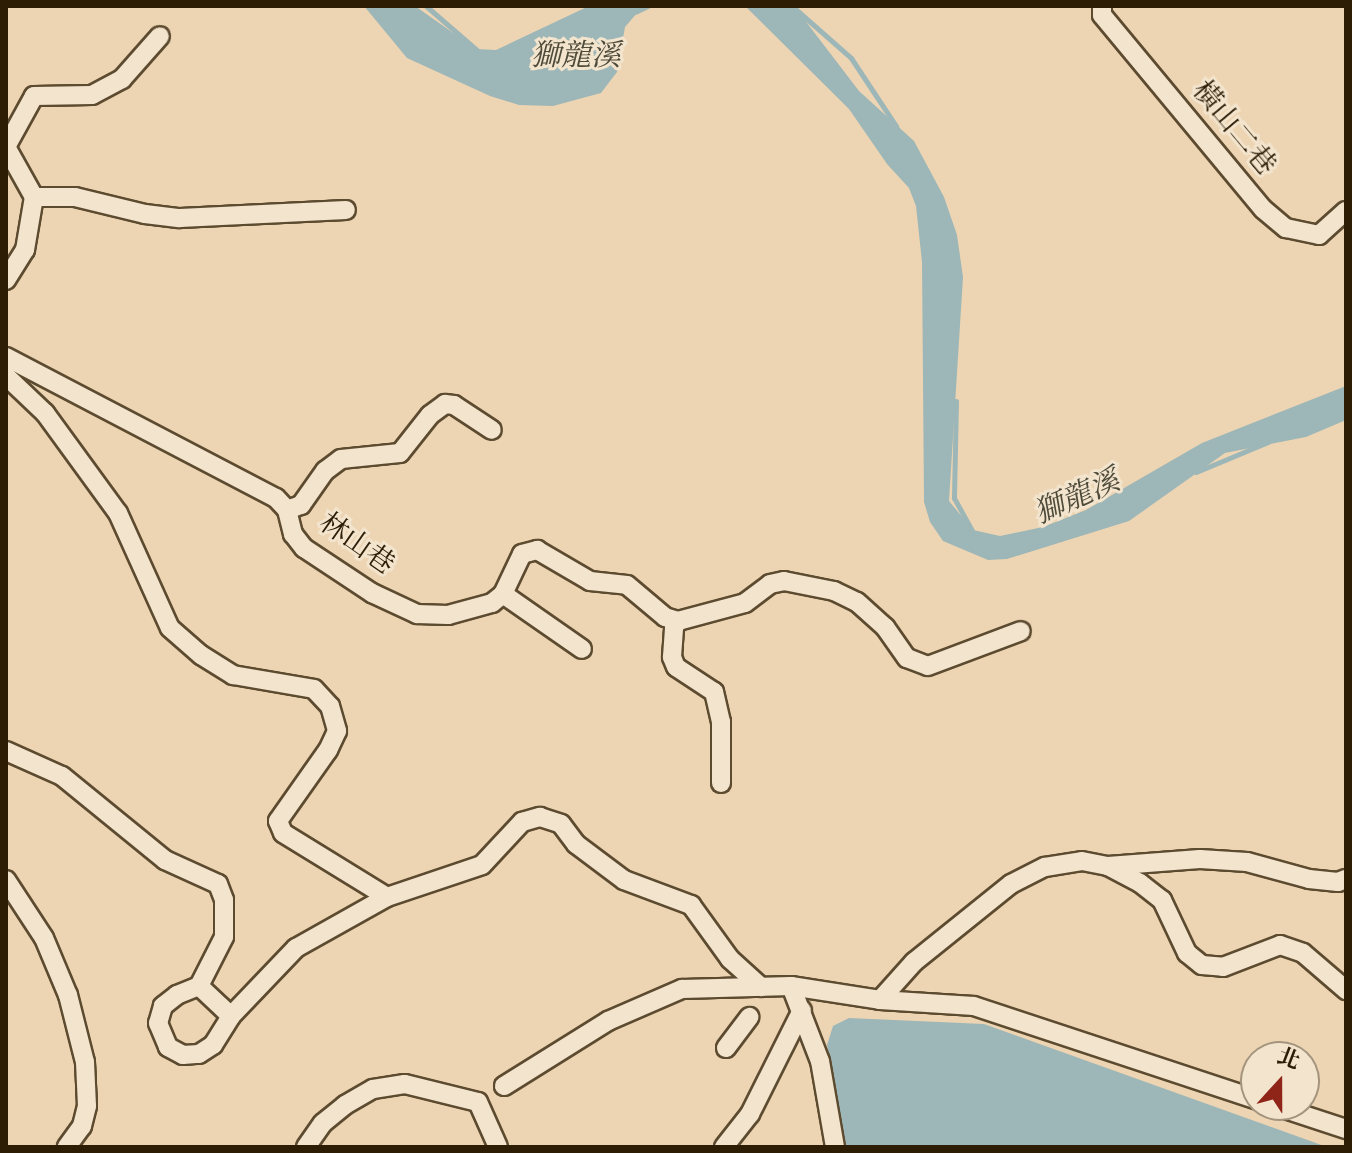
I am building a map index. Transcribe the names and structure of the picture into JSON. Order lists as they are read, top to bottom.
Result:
{
  "streets": {
    "street": ["橫山二巷", "林山巷"]
  },
  "water": ["獅龍溪"],
  "north": "top"
}
